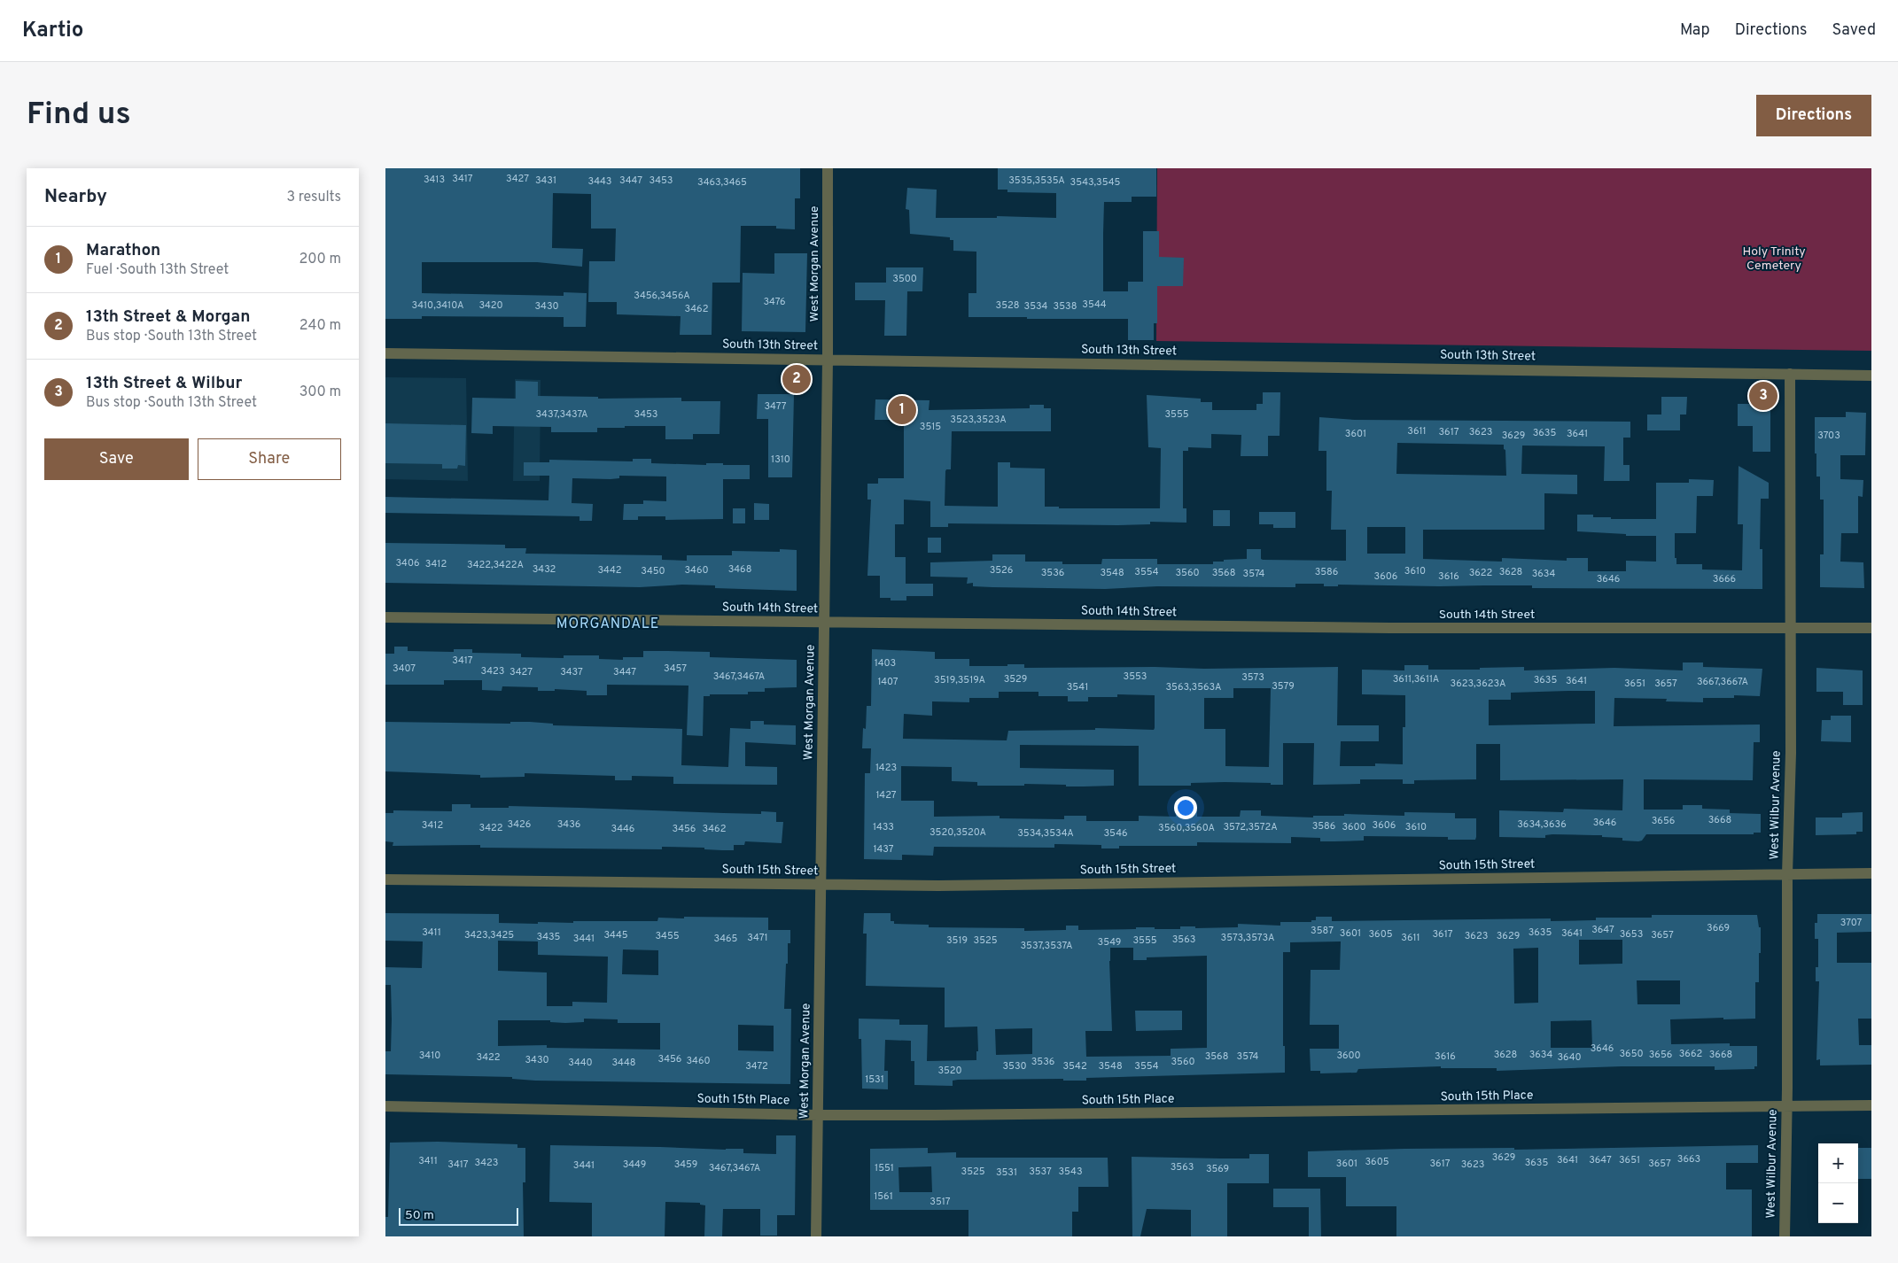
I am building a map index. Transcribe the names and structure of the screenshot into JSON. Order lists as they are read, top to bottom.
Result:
{
  "streets": {
    "street": [
      "West Morgan Avenue",
      "South 13th Street",
      "South 14th Street",
      "West Wilbur Avenue",
      "South 15th Street",
      "South 15th Place"
    ]
  },
  "crossings": [
    ["West Morgan Avenue", "South 13th Street"],
    ["West Morgan Avenue", "South 14th Street"],
    ["West Morgan Avenue", "South 15th Street"],
    ["West Morgan Avenue", "South 15th Place"],
    ["South 13th Street", "West Wilbur Avenue"],
    ["South 14th Street", "West Wilbur Avenue"],
    ["West Wilbur Avenue", "South 15th Street"],
    ["West Wilbur Avenue", "South 15th Place"]
  ],
  "districts": ["MORGANDALE"],
  "parks": ["Holy Trinity Cemetery"],
  "house_numbers": [
    "3417",
    "3427",
    "3413",
    "3431",
    "3447",
    "3453",
    "3535,3535A",
    "3443",
    "3463,3465",
    "3543,3545",
    "3500",
    "3456,3456A",
    "3476",
    "3544",
    "3410,3410A",
    "3420",
    "3528",
    "3430",
    "3534",
    "3538",
    "3462",
    "3477",
    "3437,3437A",
    "3453",
    "3555",
    "3523,3523A",
    "3515",
    "3611",
    "3617",
    "3623",
    "3635",
    "3601",
    "3641",
    "3629",
    "3703",
    "1310",
    "3406",
    "3412",
    "3422,3422A",
    "3432",
    "3468",
    "3442",
    "3460",
    "3526",
    "3450",
    "3610",
    "3554",
    "3586",
    "3628",
    "3536",
    "3548",
    "3560",
    "3568",
    "3622",
    "3574",
    "3634",
    "3606",
    "3616",
    "3646",
    "3666",
    "3417",
    "1403",
    "3407",
    "3457",
    "3423",
    "3427",
    "3437",
    "3447",
    "3467,3467A",
    "3553",
    "3573",
    "3529",
    "3611,3611A",
    "3519,3519A",
    "3635",
    "3641",
    "1407",
    "3667,3667A",
    "3623,3623A",
    "3651",
    "3657",
    "3579",
    "3541",
    "3563,3563A",
    "1423",
    "1427",
    "3668",
    "3656",
    "3646",
    "3426",
    "3436",
    "3634,3636",
    "3412",
    "3606",
    "3586",
    "1433",
    "3572,3572A",
    "3600",
    "3610",
    "3422",
    "3560,3560A",
    "3446",
    "3456",
    "3462",
    "3520,3520A",
    "3534,3534A",
    "3546",
    "1437",
    "3707",
    "3669",
    "3647",
    "3587",
    "3411",
    "3635",
    "3601",
    "3641",
    "3605",
    "3617",
    "3653",
    "3423,3425",
    "3445",
    "3657",
    "3455",
    "3623",
    "3629",
    "3435",
    "3471",
    "3573,3573A",
    "3611",
    "3441",
    "3465",
    "3563",
    "3519",
    "3525",
    "3555",
    "3549",
    "3537,3537A",
    "3646",
    "3650",
    "3662",
    "3628",
    "3634",
    "3656",
    "3668",
    "3410",
    "3600",
    "3568",
    "3574",
    "3616",
    "3422",
    "3640",
    "3456",
    "3430",
    "3460",
    "3536",
    "3560",
    "3440",
    "3448",
    "3472",
    "3530",
    "3542",
    "3548",
    "3554",
    "3520",
    "1531",
    "3629",
    "3663",
    "3641",
    "3647",
    "3651",
    "3411",
    "3605",
    "3423",
    "3635",
    "3601",
    "3617",
    "3657",
    "3417",
    "3449",
    "3459",
    "3623",
    "3441",
    "3563",
    "3467,3467A",
    "1551",
    "3569",
    "3525",
    "3537",
    "3543",
    "3531",
    "1561",
    "3517"
  ],
  "scale_bar": "50 m",
  "page": {
    "header": "Kartio",
    "nav": ["Map", "Directions", "Saved"],
    "buttons": [
      "Directions",
      ["Save", "Share"]
    ],
    "title": "Find us",
    "heading": ["Nearby", "3 results"],
    "list": [
      {
        "mark": "1",
        "name": "Marathon",
        "note": "Fuel · South 13th Street",
        "value": "200 m"
      },
      {
        "mark": "2",
        "name": "13th Street & Morgan",
        "note": "Bus stop · South 13th Street",
        "value": "240 m"
      },
      {
        "mark": "3",
        "name": "13th Street & Wilbur",
        "note": "Bus stop · South 13th Street",
        "value": "300 m"
      }
    ],
    "pins": ["2", "3", "1"],
    "map_buttons": ["+", "−"],
    "scale": "50 m"
  }
}
